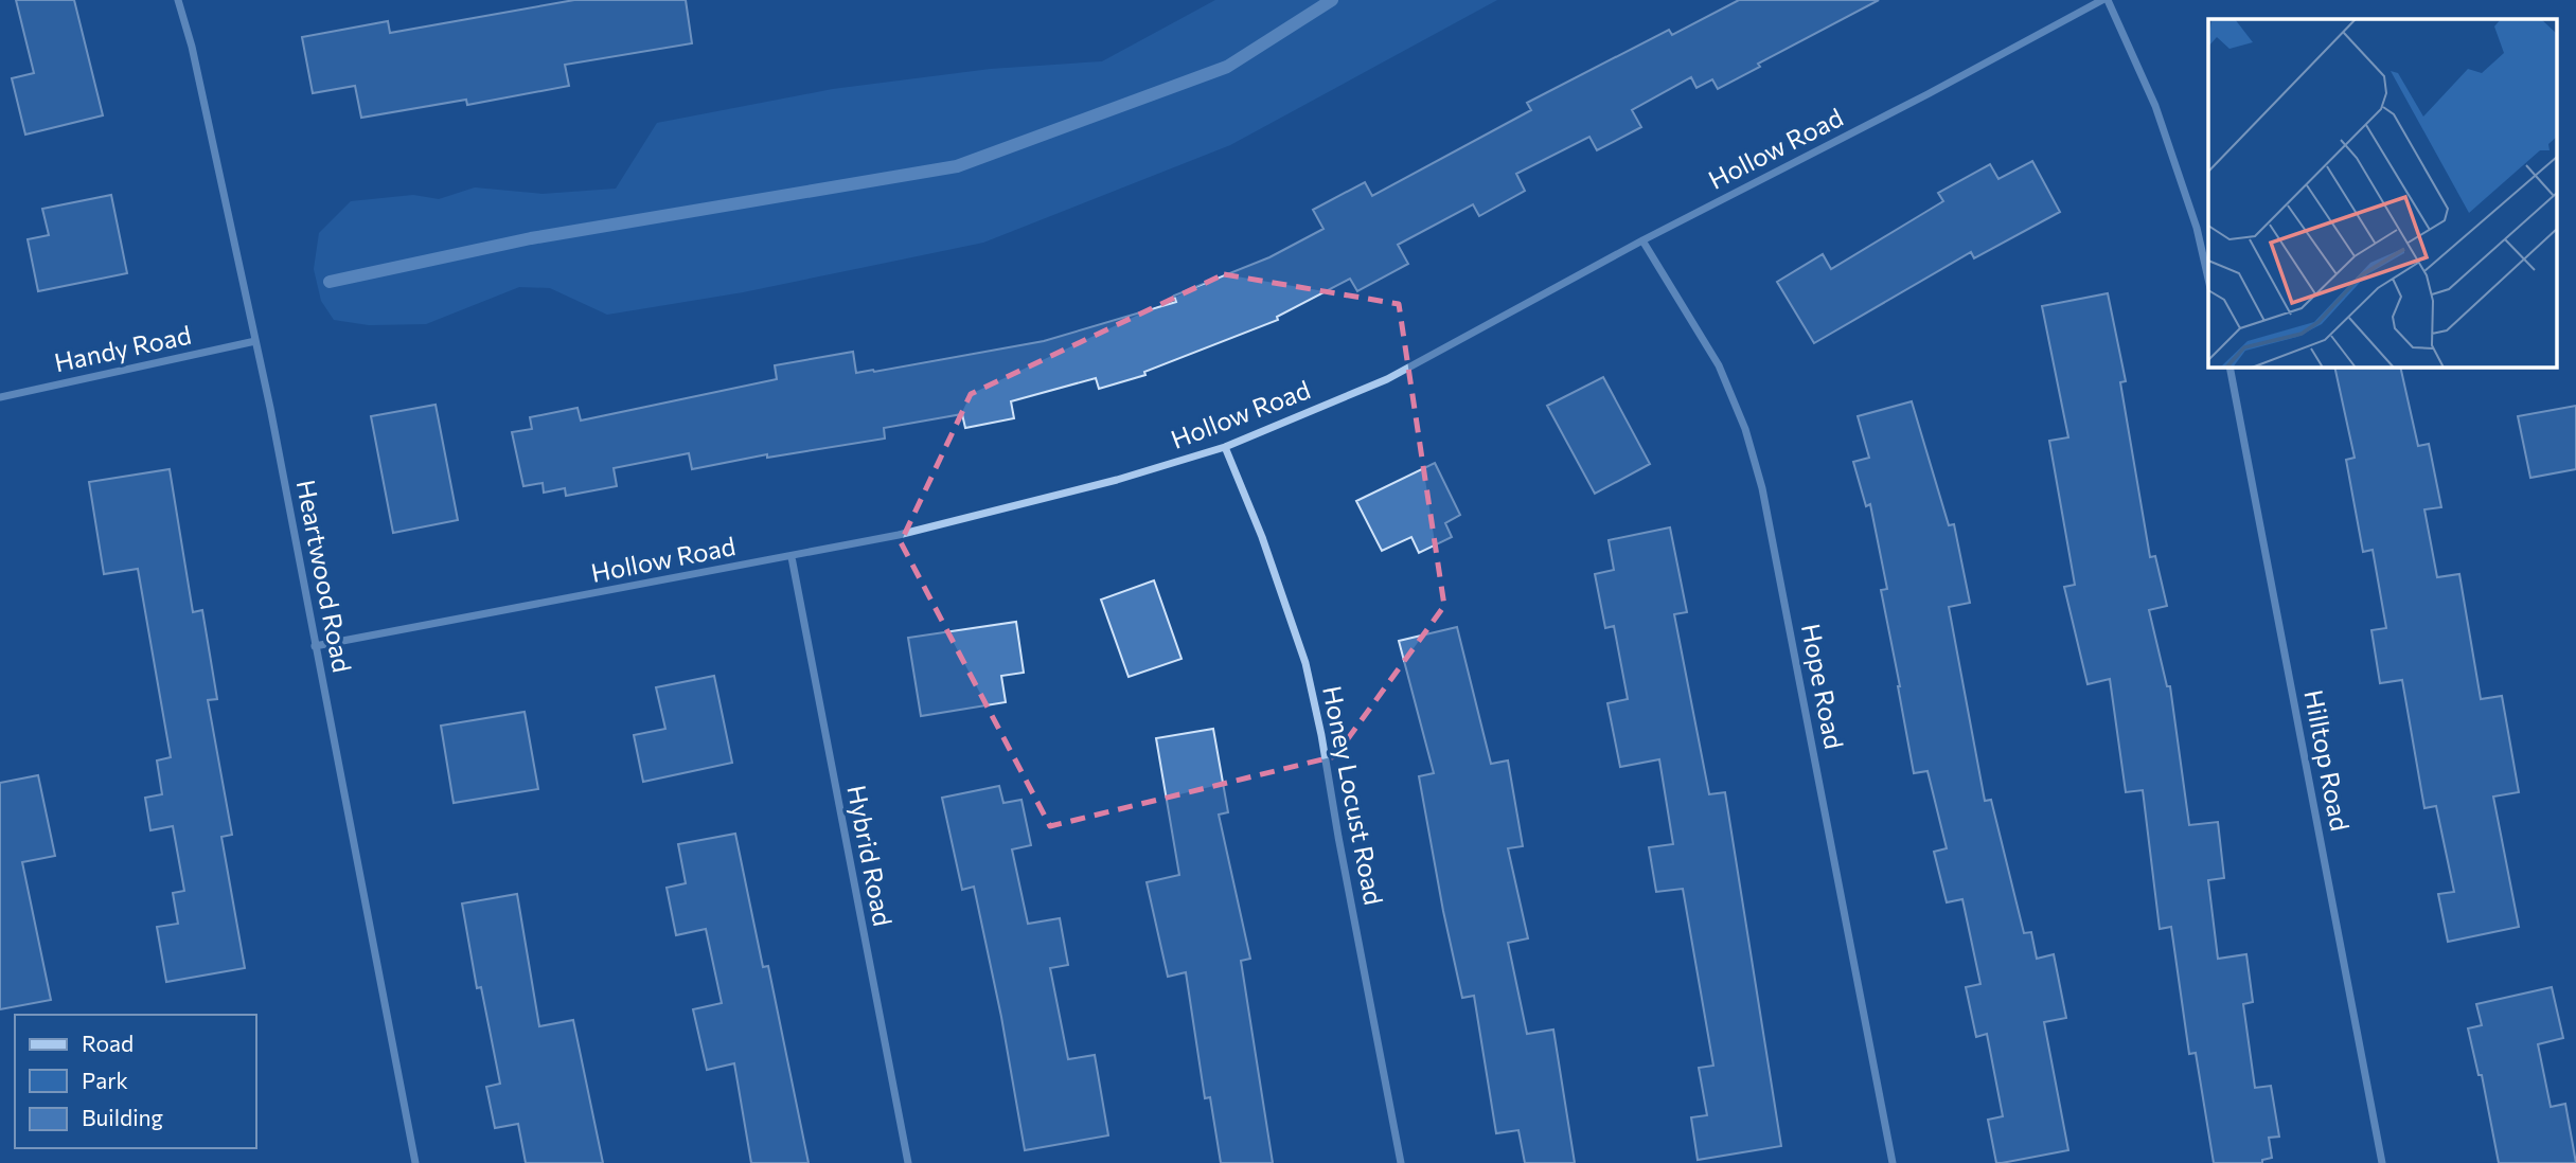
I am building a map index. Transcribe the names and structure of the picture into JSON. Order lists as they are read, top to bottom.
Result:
{
  "streets": {
    "street": [
      "Hollow Road",
      "Handy Road",
      "Heartwood Road",
      "Hope Road",
      "Hilltop Road",
      "Honey Locust Road",
      "Hybrid Road"
    ]
  },
  "crossings": [
    ["Hollow Road", "Heartwood Road"],
    ["Hollow Road", "Hope Road"],
    ["Hollow Road", "Honey Locust Road"],
    ["Hollow Road", "Hybrid Road"],
    ["Handy Road", "Heartwood Road"]
  ],
  "legend": ["Road", "Park", "Building"]
}
